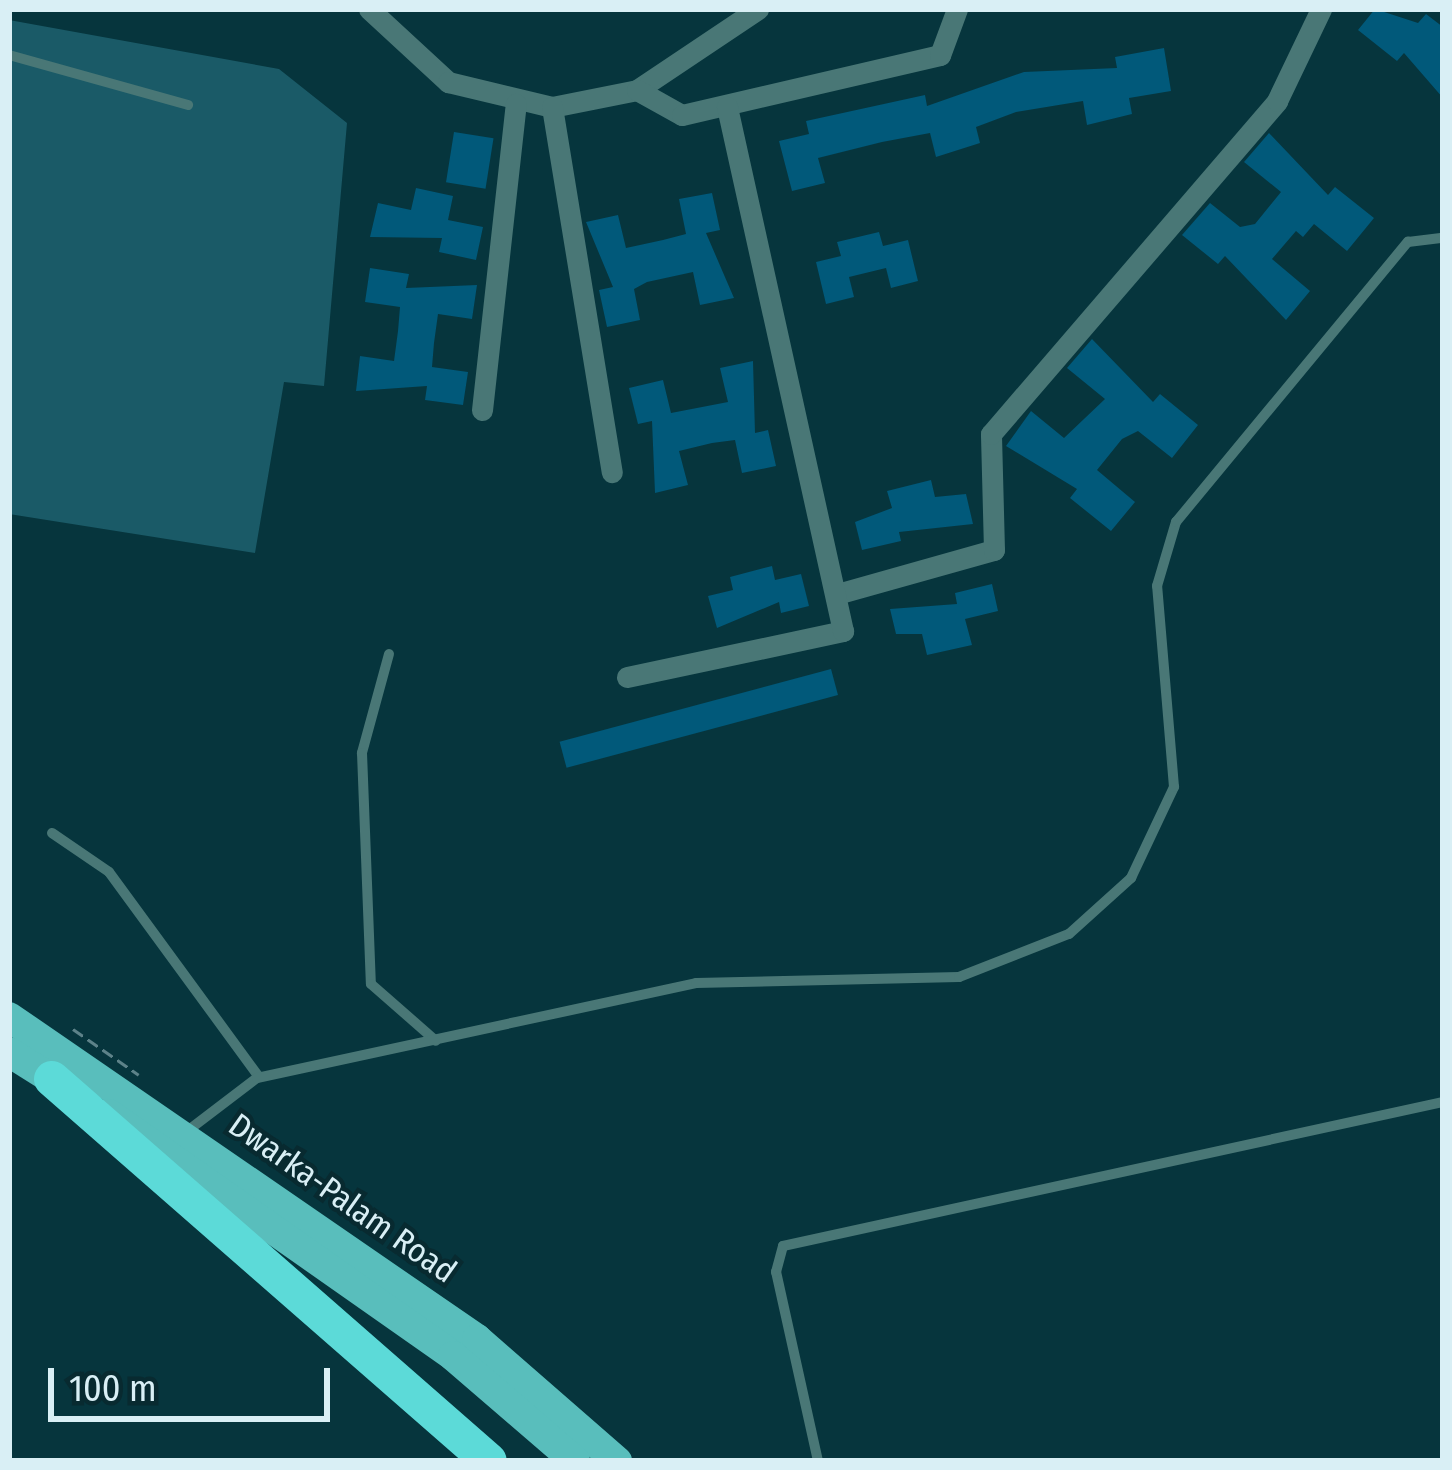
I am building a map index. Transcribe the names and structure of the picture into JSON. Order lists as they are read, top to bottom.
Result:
{
  "streets": {
    "main road": ["Dwarka-Palam Road"]
  },
  "scale_bar": "100 m"
}
